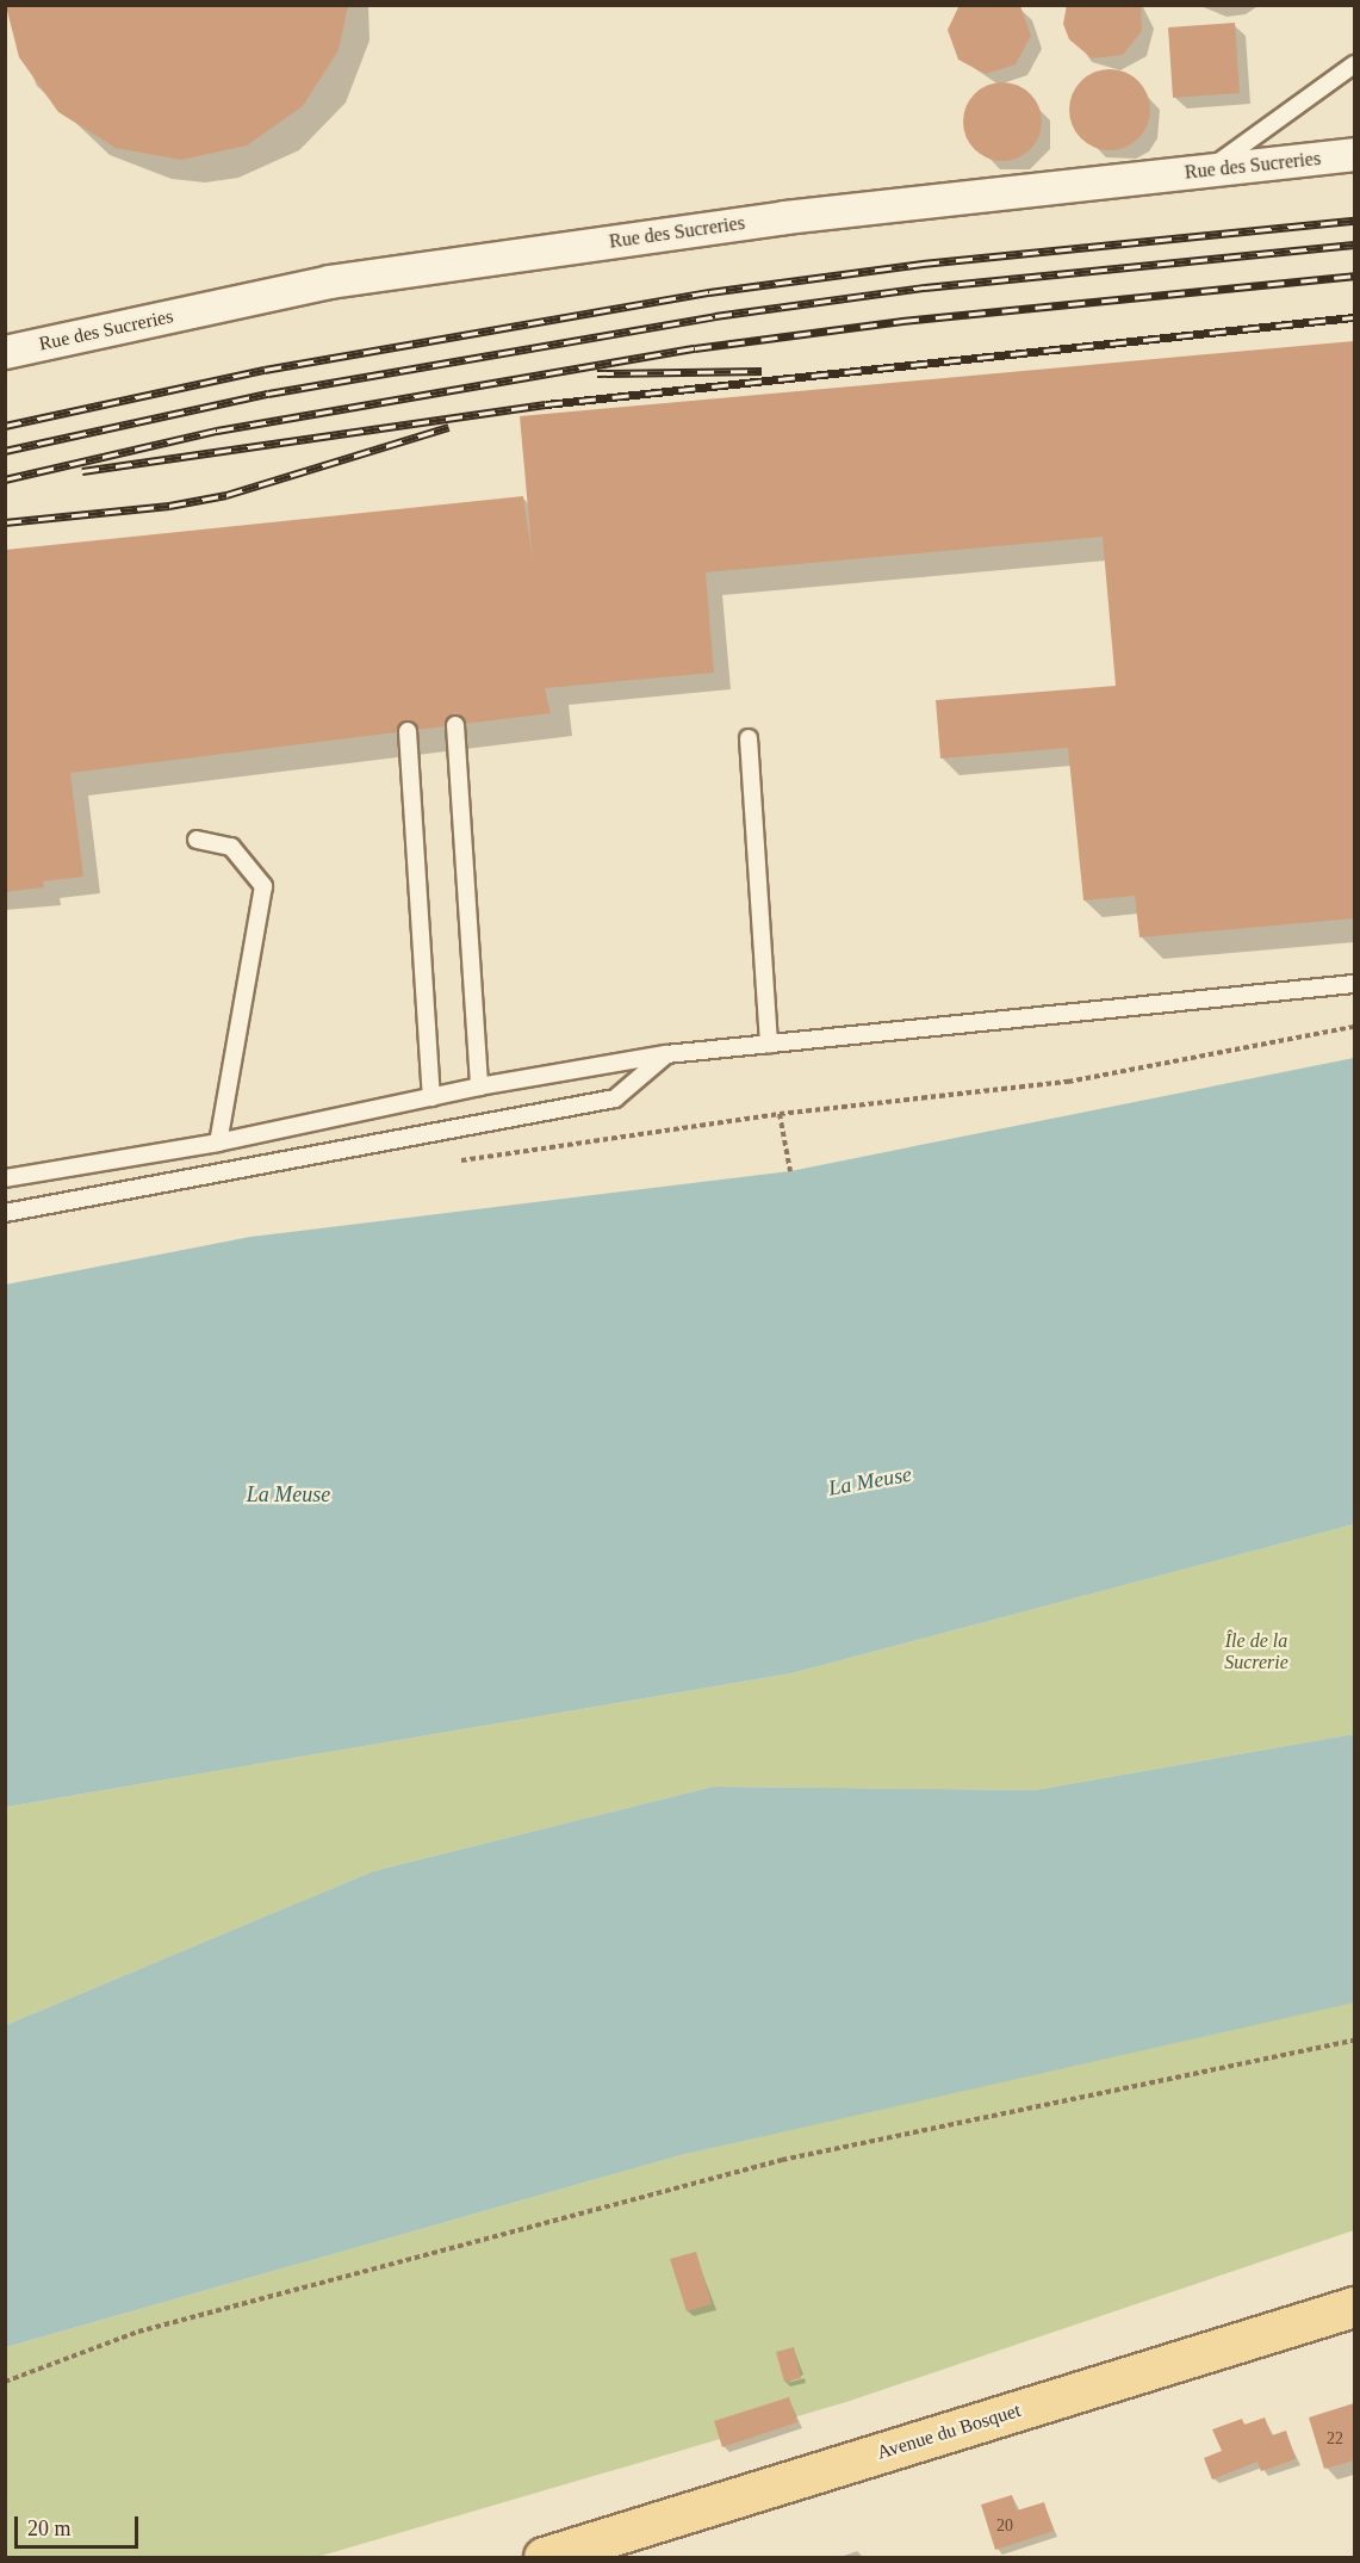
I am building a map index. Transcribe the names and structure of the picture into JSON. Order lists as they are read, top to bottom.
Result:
{
  "streets": {
    "main road": ["Avenue du Bosquet"],
    "street": ["Rue des Sucreries"]
  },
  "water": ["La Meuse"],
  "parks": ["Île de la Sucrerie"],
  "house_numbers": ["22", "20"],
  "scale_bar": "20 m"
}
